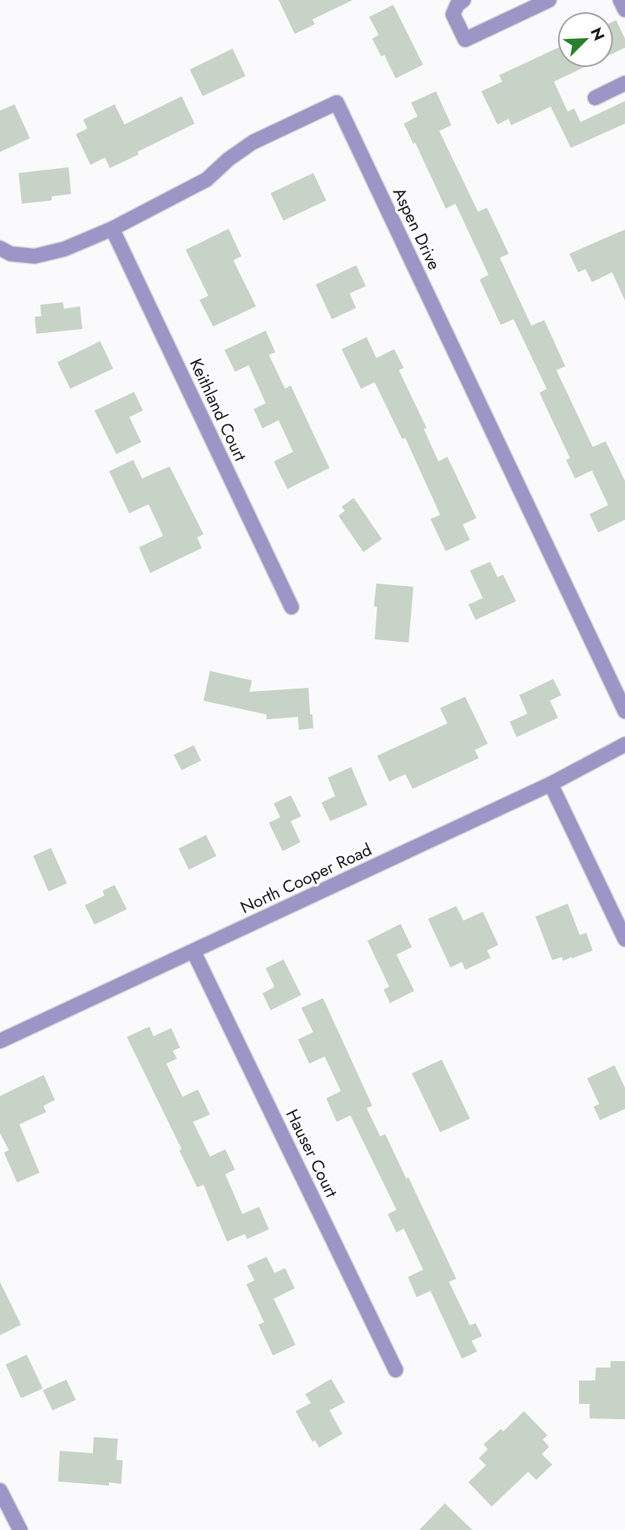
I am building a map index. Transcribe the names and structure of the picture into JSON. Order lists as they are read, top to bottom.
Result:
{
  "streets": {
    "street": [
      "Aspen Drive",
      "Keithland Court",
      "North Cooper Road",
      "Hauser Court"
    ]
  },
  "crossings": [
    ["Aspen Drive", "Keithland Court"],
    ["North Cooper Road", "Hauser Court"]
  ],
  "north": "top right"
}
